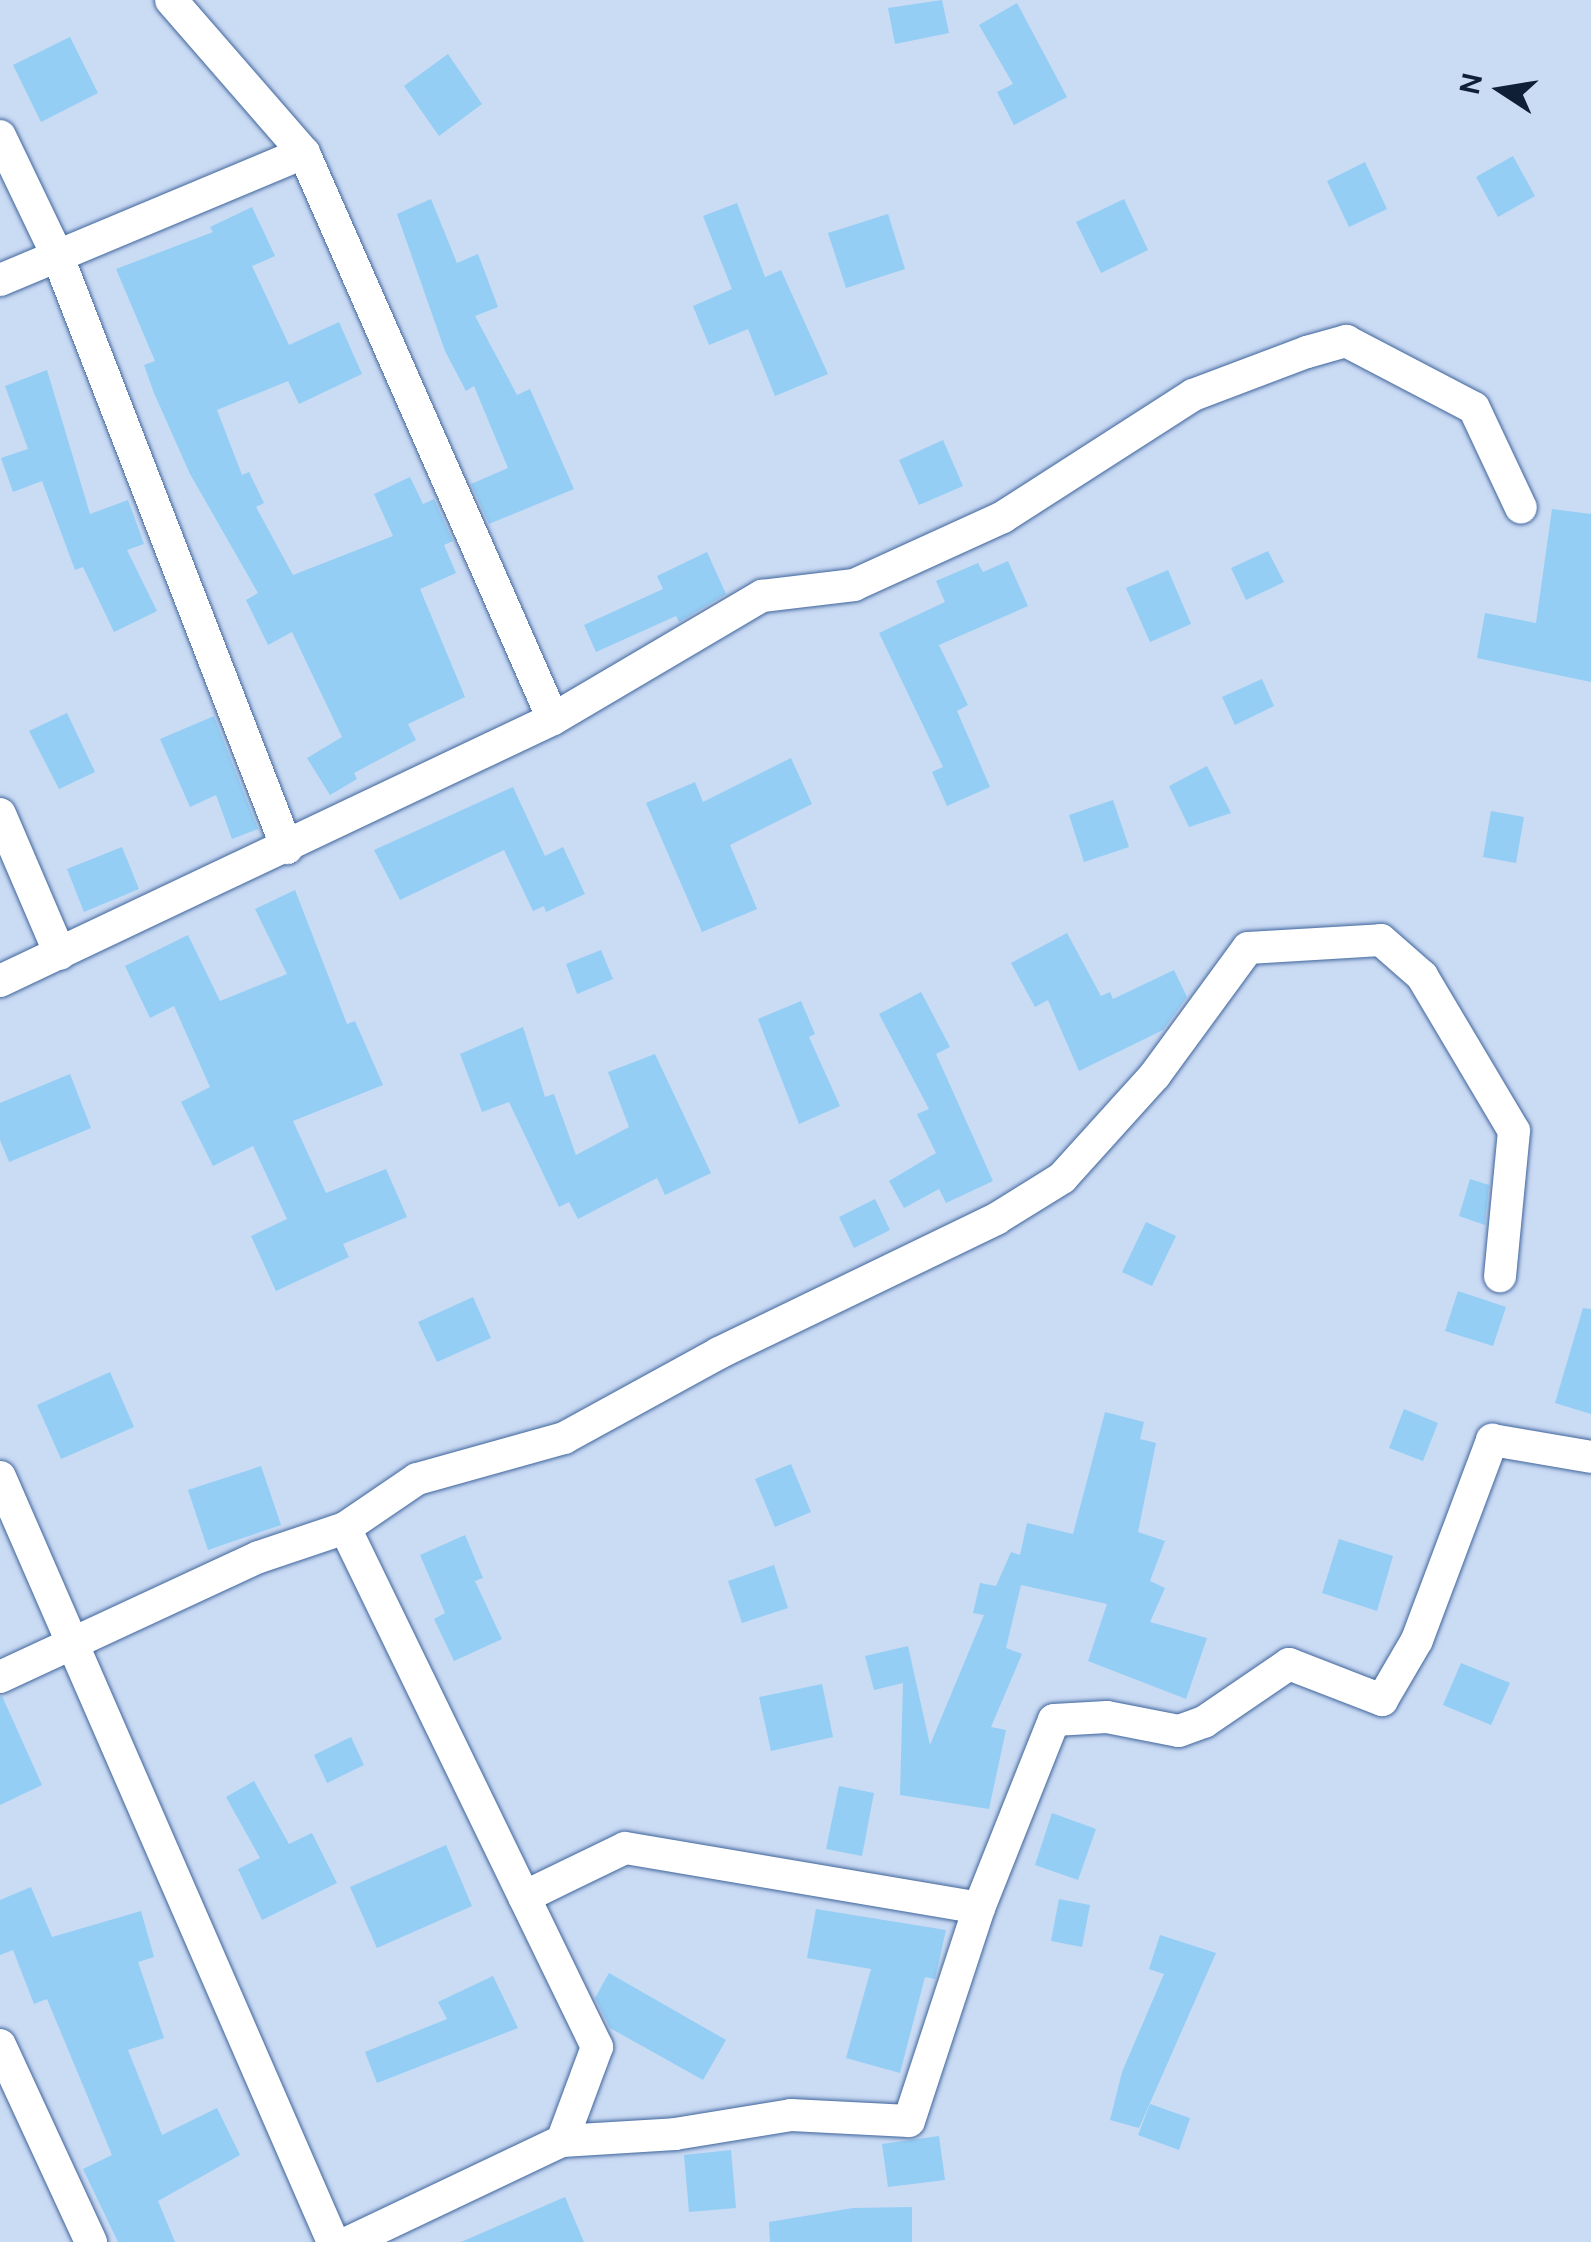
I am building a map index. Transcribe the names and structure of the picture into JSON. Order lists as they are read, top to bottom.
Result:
{
  "north": "left"
}
